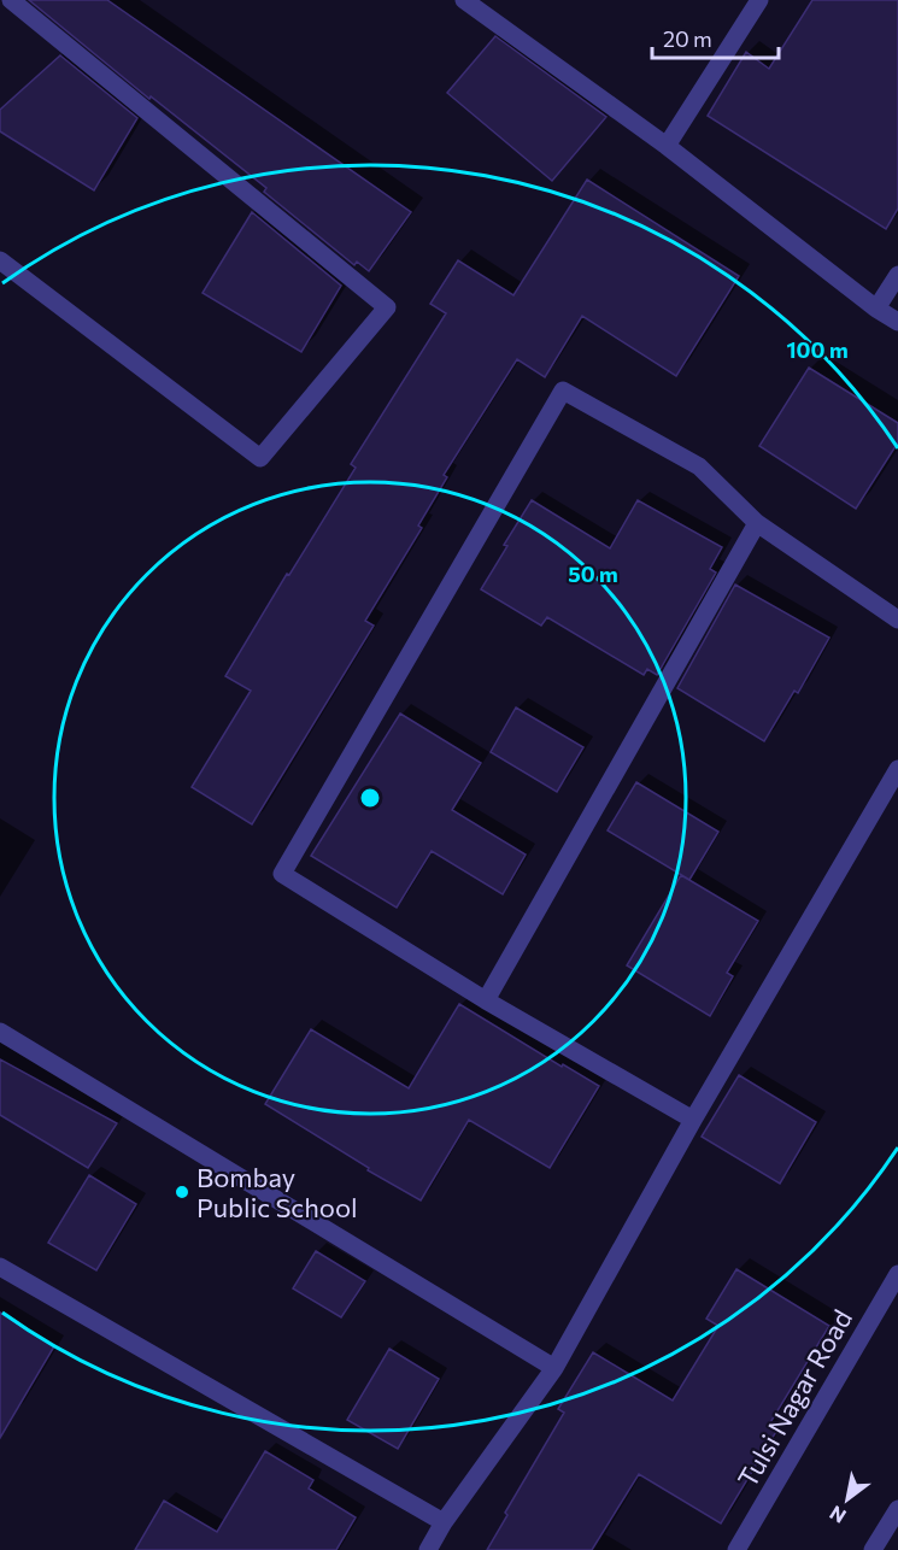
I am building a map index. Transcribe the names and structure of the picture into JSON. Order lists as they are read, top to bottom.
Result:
{
  "streets": {
    "street": ["Tulsi Nagar Road"]
  },
  "places": ["Bombay Public School"],
  "scale_bar": "20 m",
  "north": "bottom left",
  "rings": ["100 m", "50 m"]
}
